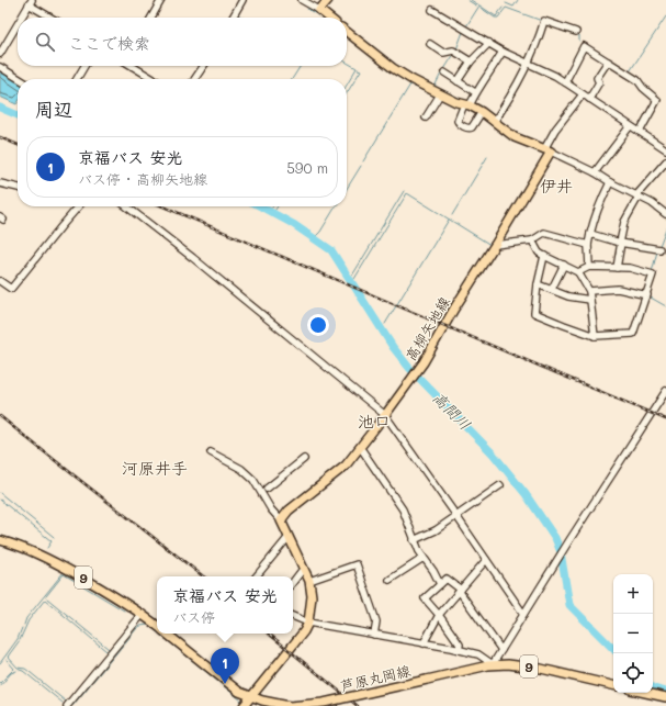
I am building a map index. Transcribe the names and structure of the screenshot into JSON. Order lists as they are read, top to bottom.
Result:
{
  "streets": {
    "main road": ["高柳矢地線", "9", "芦原丸岡線"]
  },
  "crossings": [
    ["9", "芦原丸岡線"]
  ],
  "districts": ["伊井", "池口", "河原井手"],
  "water": ["高間川"],
  "page": {
    "search": "ここで検索",
    "heading": "周辺",
    "list": [
      {
        "mark": "1",
        "name": "京福バス 安光",
        "note": "バス停 · 高柳矢地線",
        "value": "590 m"
      }
    ],
    "map_buttons": ["+", "−"],
    "popup": ["京福バス 安光", "バス停"],
    "pins": "1"
  }
}
